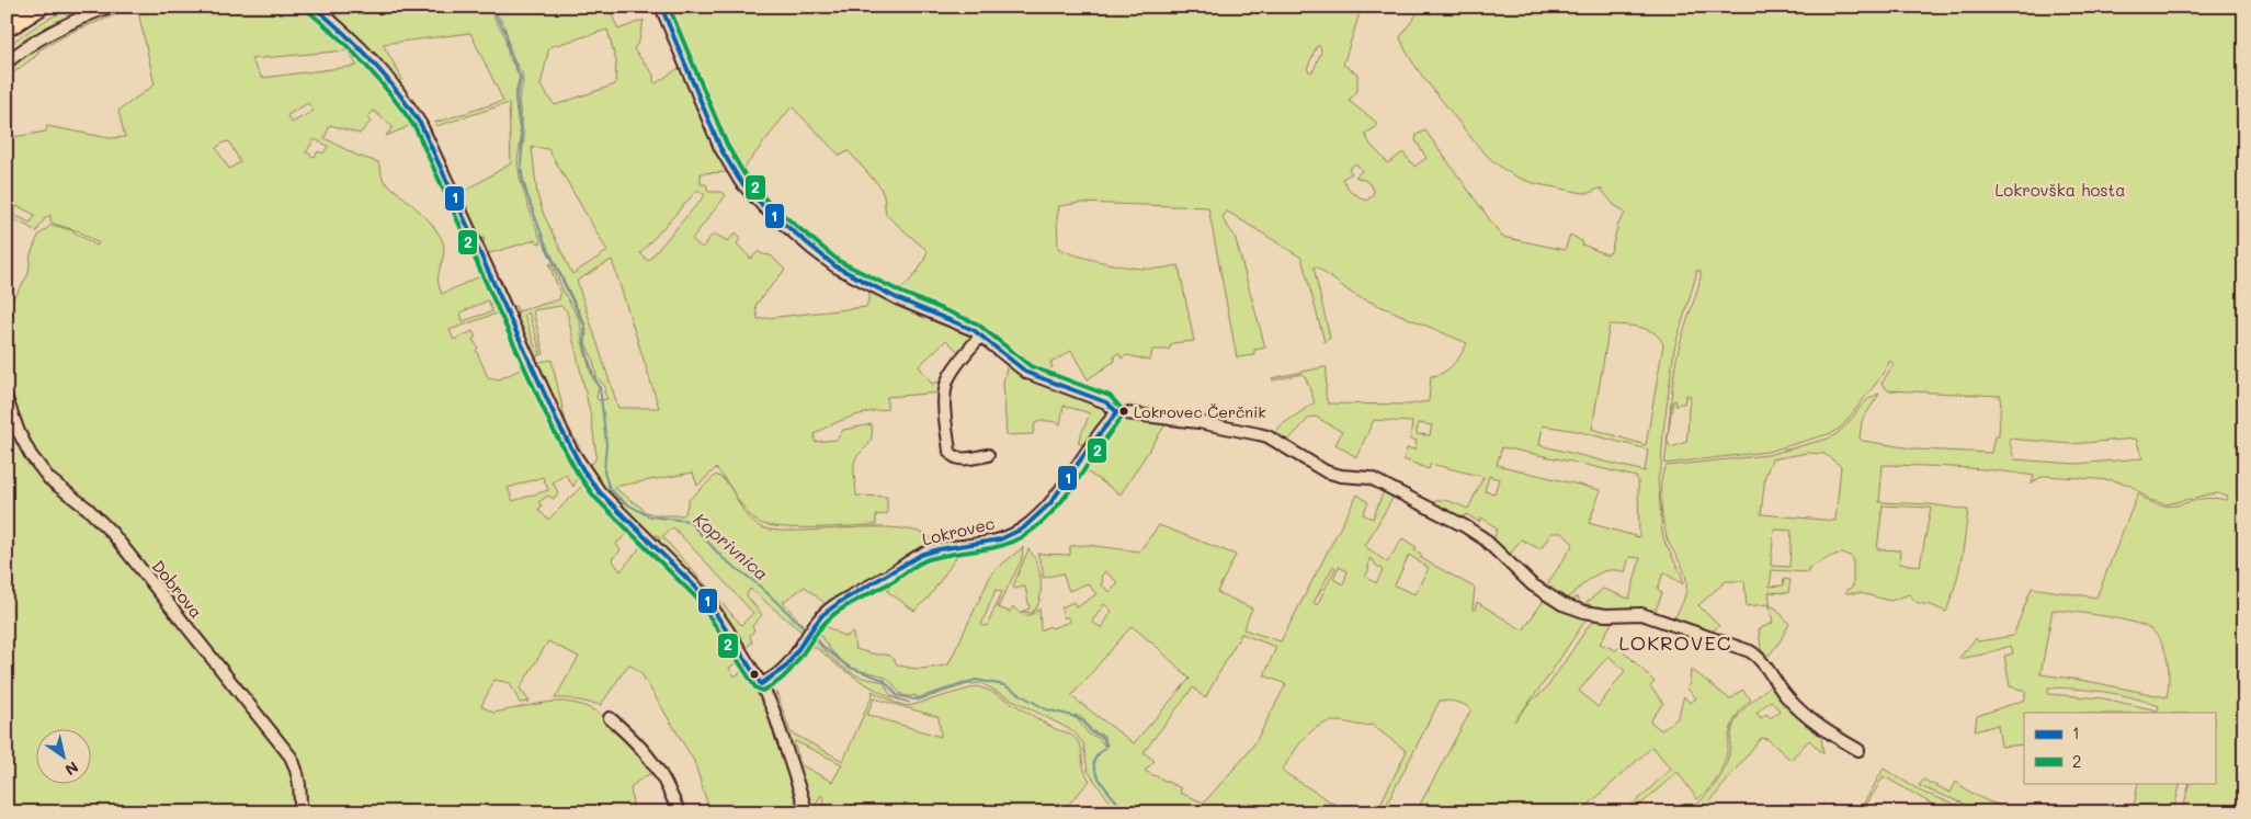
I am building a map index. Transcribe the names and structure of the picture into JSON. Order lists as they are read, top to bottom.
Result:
{
  "streets": {
    "street": ["Lokrovec", "Dobrova"]
  },
  "districts": ["LOKROVEC"],
  "water": ["Koprivnica"],
  "parks": ["Lokrovška hosta"],
  "places": ["Lokrovec Čerčnik"],
  "lines": ["transit line 1", "transit line 2"],
  "legend": ["1", "2"],
  "north": "bottom right"
}
